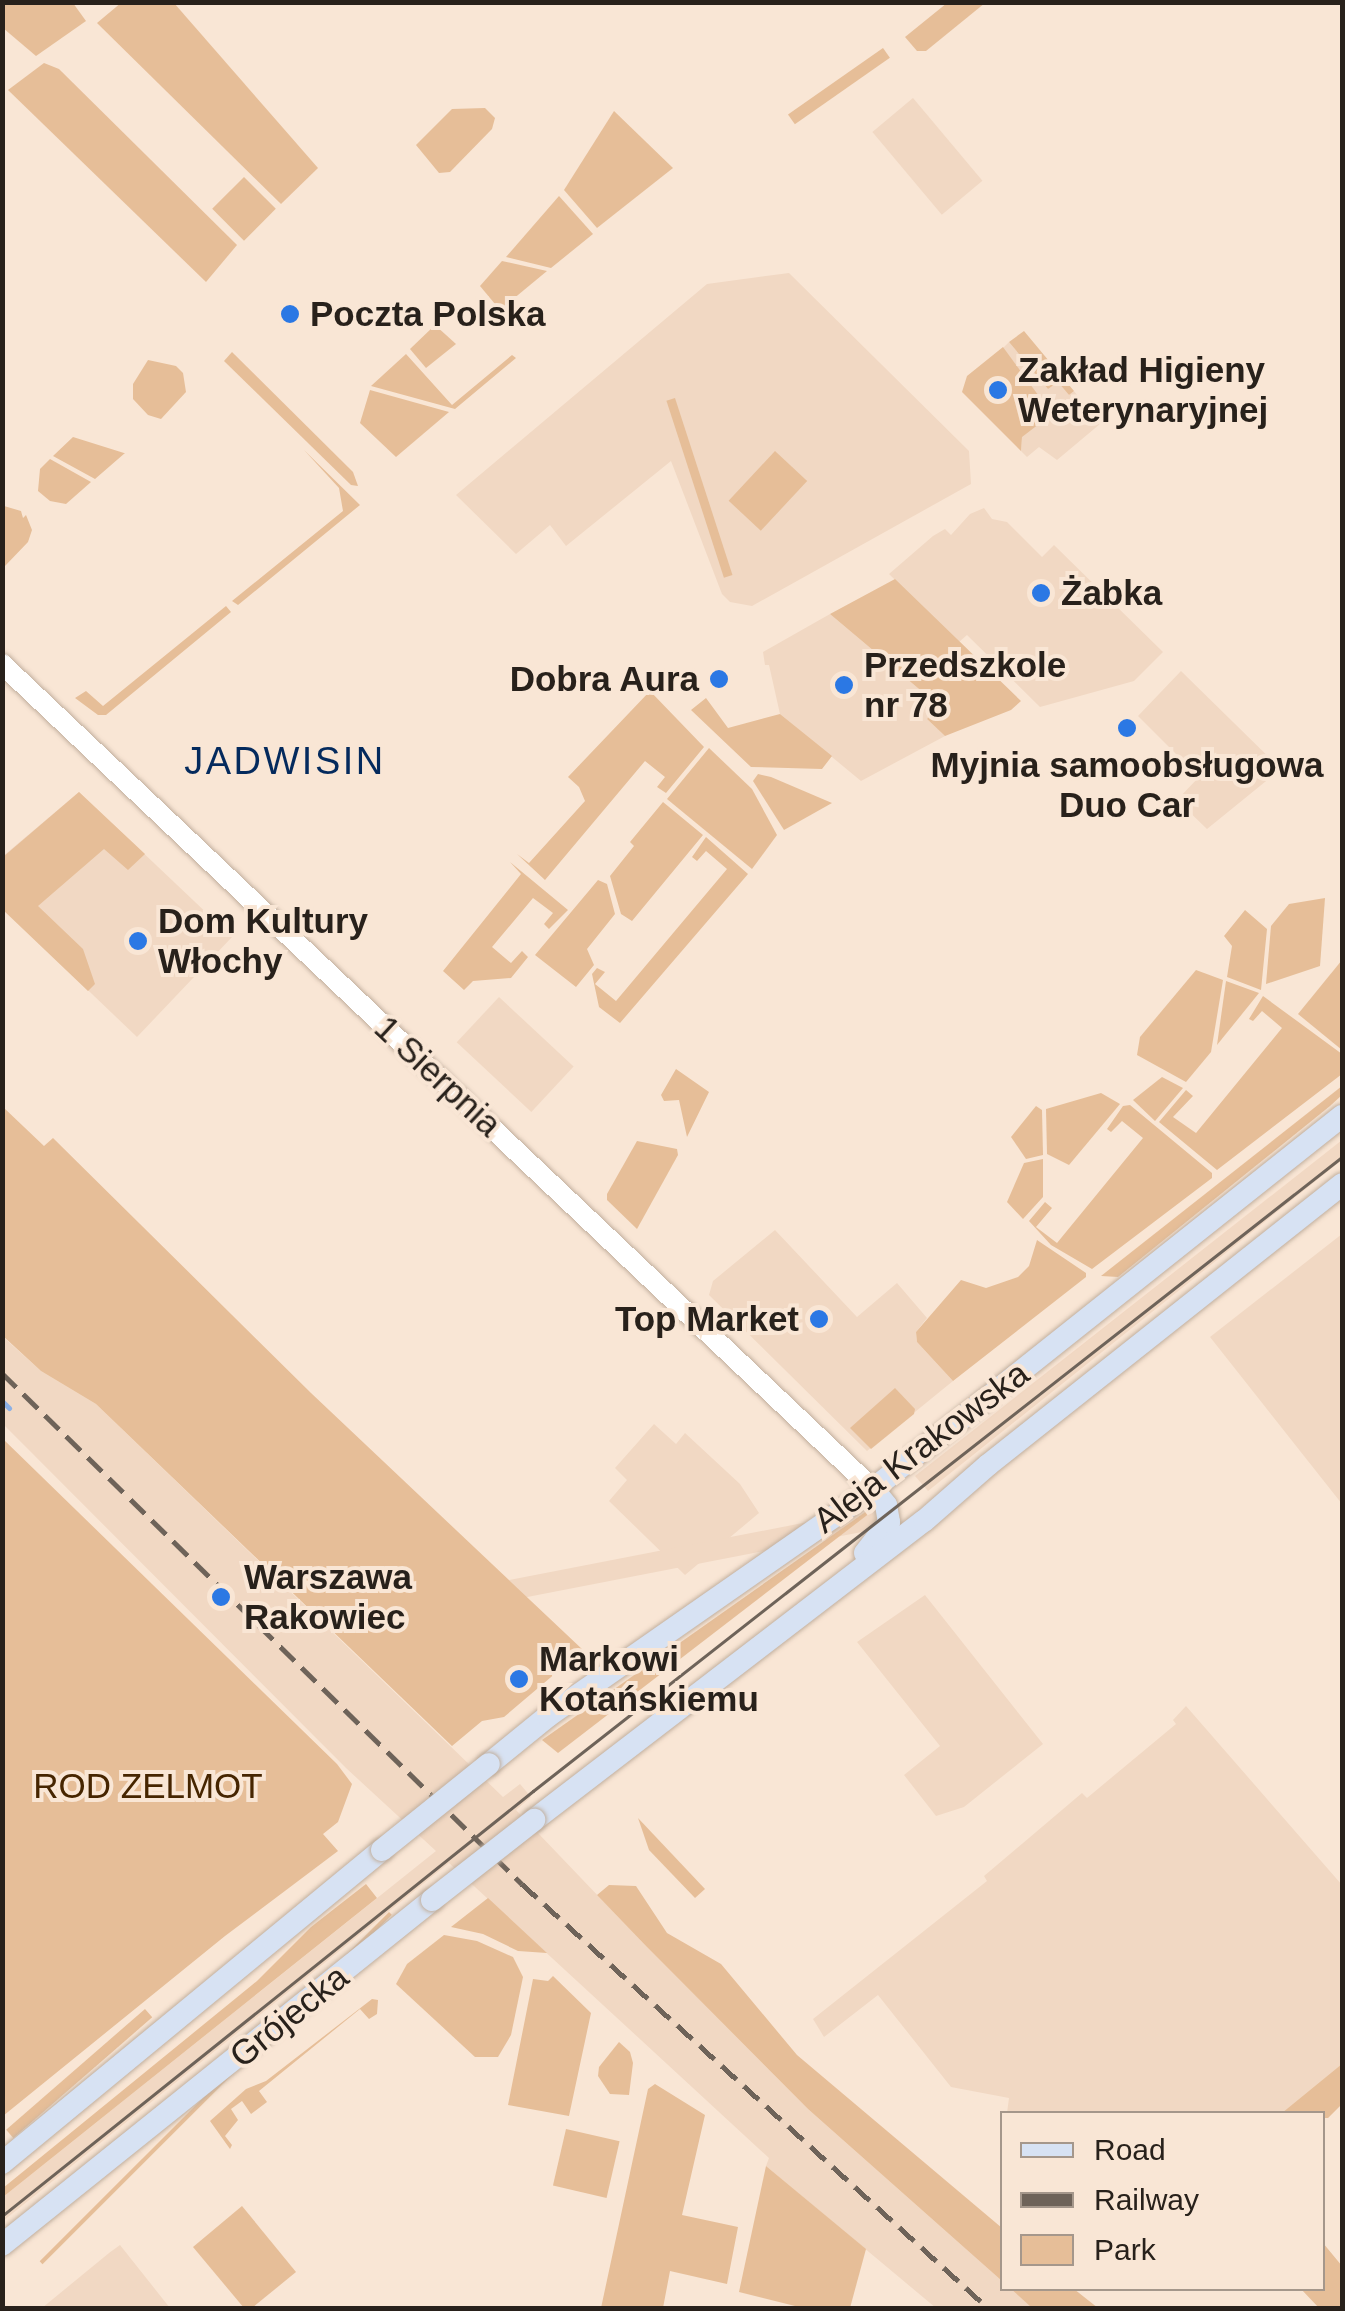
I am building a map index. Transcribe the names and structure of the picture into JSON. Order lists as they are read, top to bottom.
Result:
{
  "streets": {
    "main road": ["Aleja Krakowska", "Grójecka"],
    "street": ["1 Sierpnia"]
  },
  "crossings": [
    ["1 Sierpnia", "Aleja Krakowska"],
    ["Aleja Krakowska", "Grójecka"]
  ],
  "districts": ["JADWISIN"],
  "parks": ["ROD ZELMOT"],
  "places": [
    "Poczta Polska",
    "Zakład Higieny Weterynaryjnej",
    "Żabka",
    "Dobra Aura",
    "Przedszkole nr 78",
    "Myjnia samoobsługowa Duo Car",
    "Dom Kultury Włochy",
    "Top Market",
    "Warszawa Rakowiec",
    "Markowi Kotańskiemu"
  ],
  "legend": ["Road", "Railway", "Park"]
}
